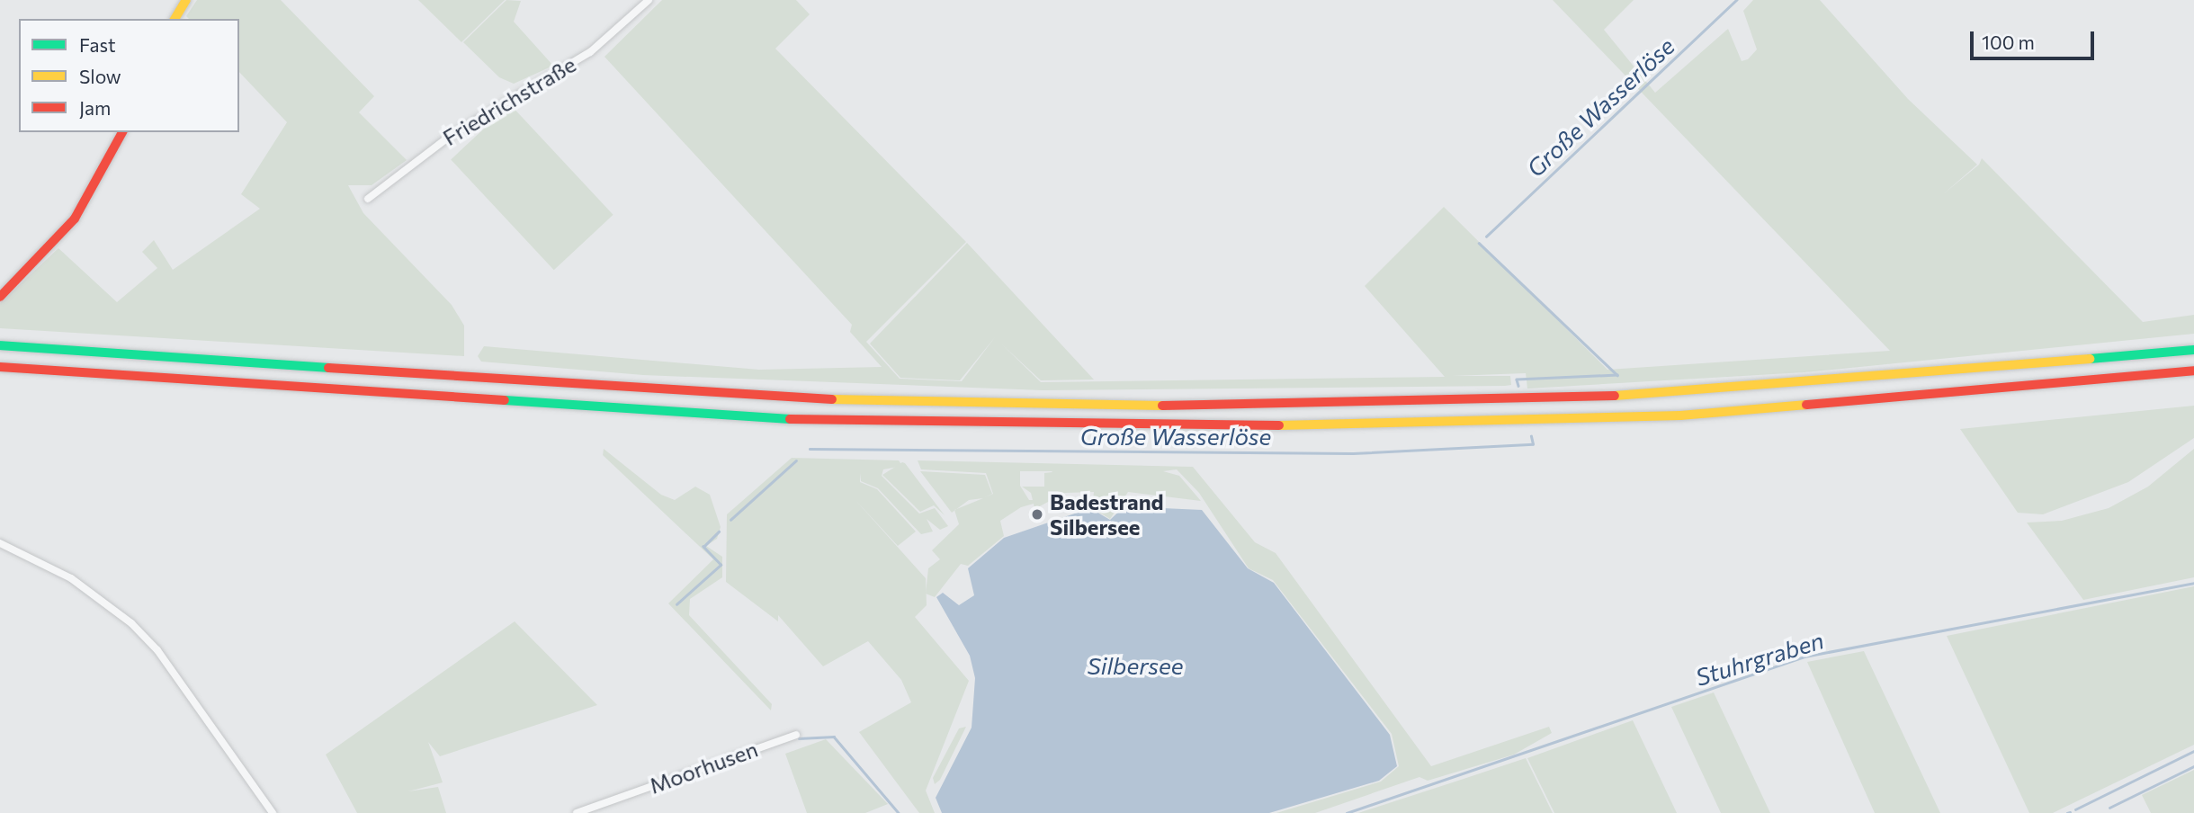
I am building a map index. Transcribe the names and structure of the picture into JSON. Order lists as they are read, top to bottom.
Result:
{
  "streets": {
    "street": ["Friedrichstraße", "Moorhusen"]
  },
  "water": ["Große Wasserlöse", "Stuhrgraben", "Silbersee"],
  "places": ["Badestrand Silbersee"],
  "legend": ["Fast", "Slow", "Jam"],
  "scale_bar": "100 m"
}
